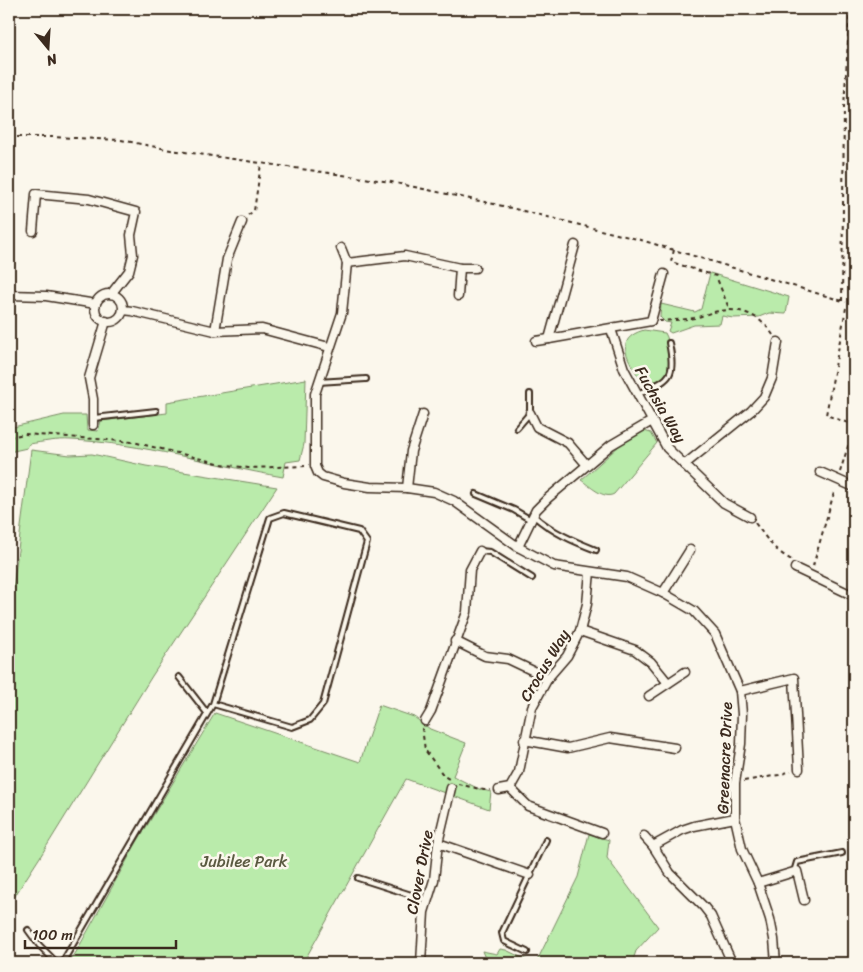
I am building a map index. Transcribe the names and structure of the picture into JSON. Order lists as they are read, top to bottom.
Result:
{
  "streets": {
    "street": [
      "Fuchsia Way",
      "Crocus Way",
      "Greenacre Drive",
      "Clover Drive"
    ]
  },
  "crossings": [
    ["Crocus Way", "Greenacre Drive"]
  ],
  "parks": ["Jubilee Park"],
  "scale_bar": "100 m",
  "north": "bottom"
}
